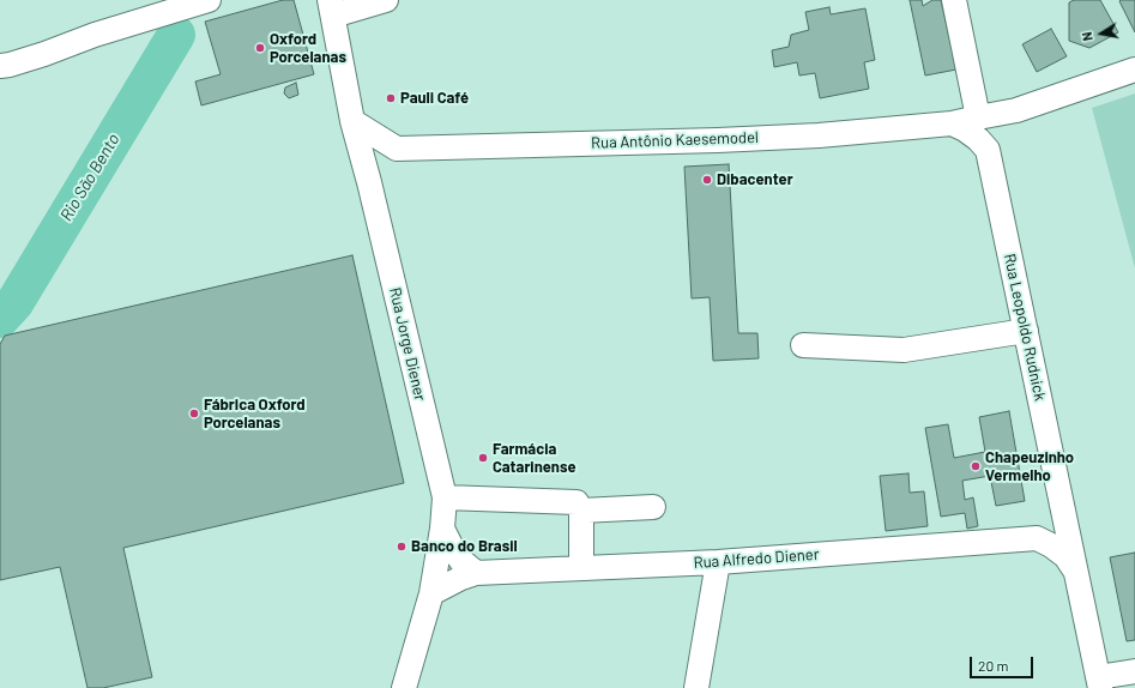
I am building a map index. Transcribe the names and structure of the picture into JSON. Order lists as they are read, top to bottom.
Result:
{
  "streets": {
    "street": [
      "Rua Antônio Kaesemodel",
      "Rua Leopoldo Rudnick",
      "Rua Jorge Diener",
      "Rua Alfredo Diener"
    ]
  },
  "crossings": [
    ["Rua Leopoldo Rudnick", "Rua Alfredo Diener"],
    ["Rua Jorge Diener", "Rua Alfredo Diener"]
  ],
  "water": ["Rio São Bento"],
  "places": [
    "Oxford Porcelanas",
    "Pauli Café",
    "Dibacenter",
    "Fábrica Oxford Porcelanas",
    "Farmácia Catarinense",
    "Chapeuzinho Vermelho",
    "Banco do Brasil"
  ],
  "scale_bar": "20 m",
  "north": "left"
}
